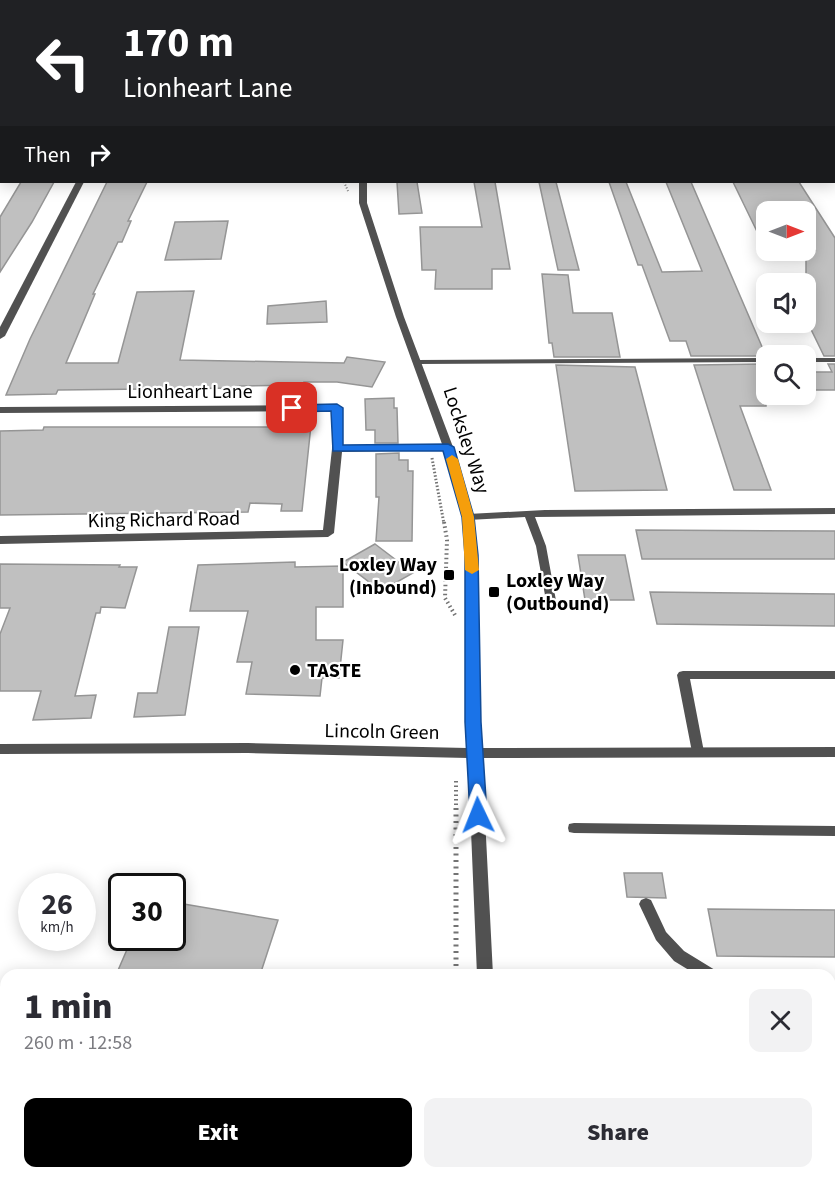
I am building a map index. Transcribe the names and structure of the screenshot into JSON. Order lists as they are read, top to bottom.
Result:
{
  "streets": {
    "street": [
      "Lionheart Lane",
      "Locksley Way",
      "King Richard Road",
      "Lincoln Green"
    ]
  },
  "crossings": [
    ["Lionheart Lane", "King Richard Road"],
    ["Locksley Way", "Lincoln Green"]
  ],
  "places": {
    "transit": ["Loxley Way (Inbound)", "Loxley Way (Outbound)"],
    "other": ["TASTE"]
  },
  "north": "right",
  "page": {
    "turn": ["170 m", "Lionheart Lane"],
    "then": "Then",
    "speed": "26 km/h",
    "limit": "30",
    "heading": ["1 min", "260 m · 12:58"],
    "buttons": ["Exit", "Share"]
  }
}
